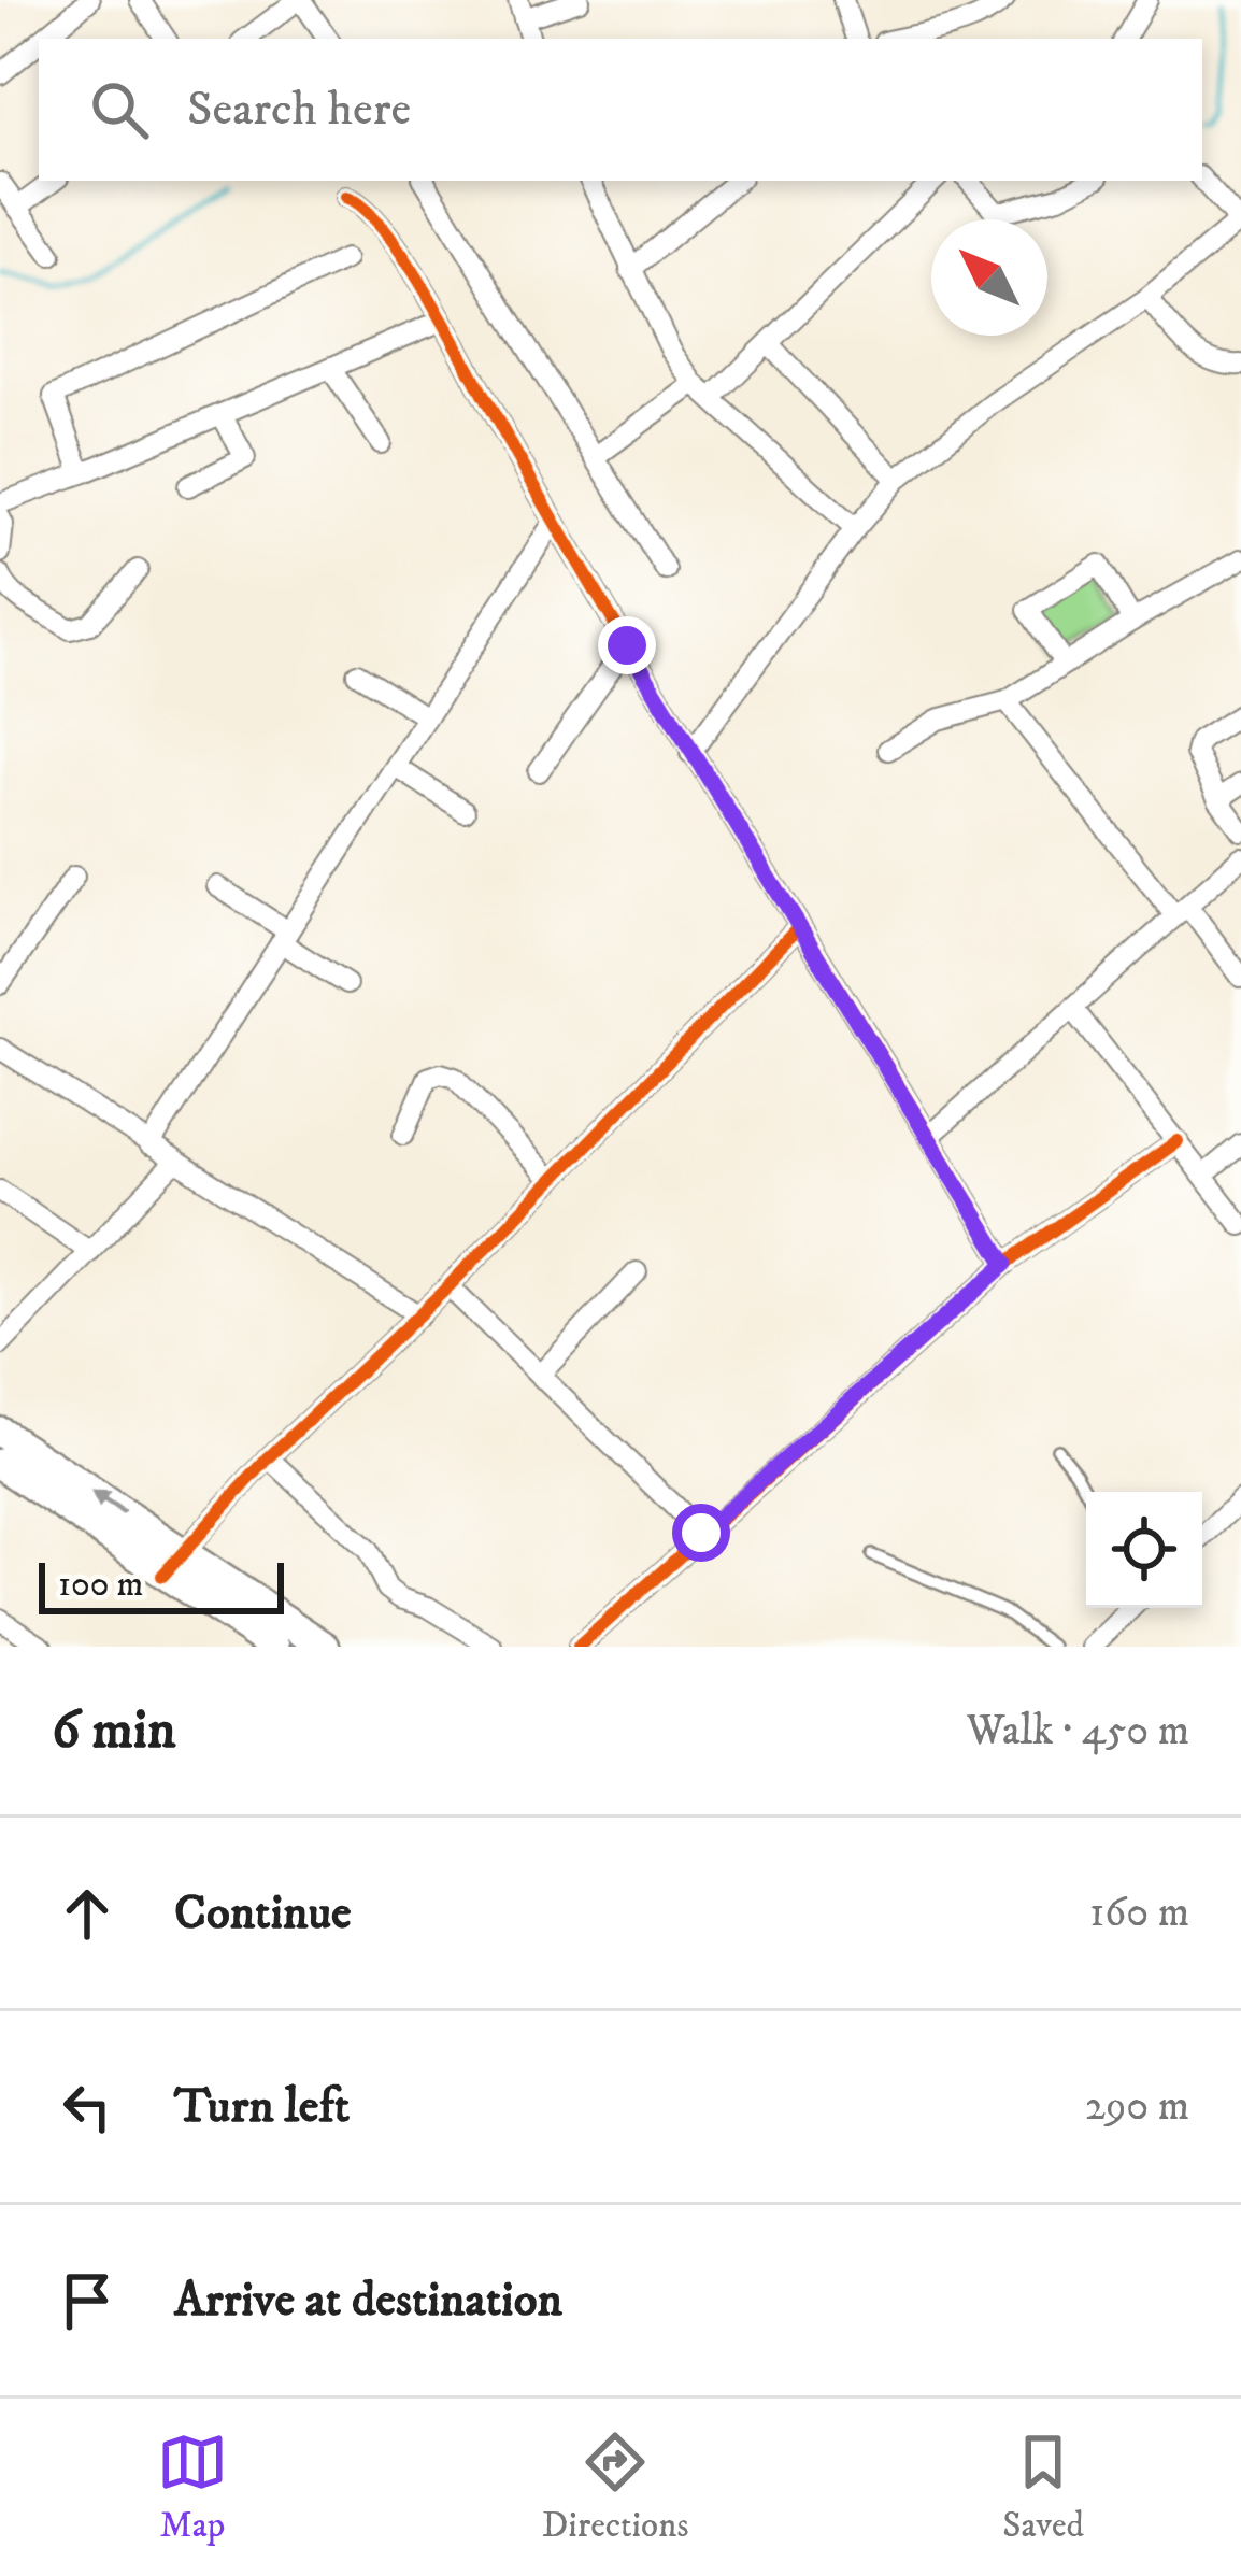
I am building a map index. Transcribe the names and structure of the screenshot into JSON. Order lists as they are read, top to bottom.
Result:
{
  "scale_bar": "100 m",
  "north": "top left",
  "page": {
    "search": "Search here",
    "scale": "100 m",
    "heading": ["6 min", "Walk · 450 m"],
    "list": [
      ["Continue", "160 m"],
      ["Turn left", "290 m"],
      "Arrive at destination"
    ],
    "nav": ["Map", "Directions", "Saved"]
  }
}
